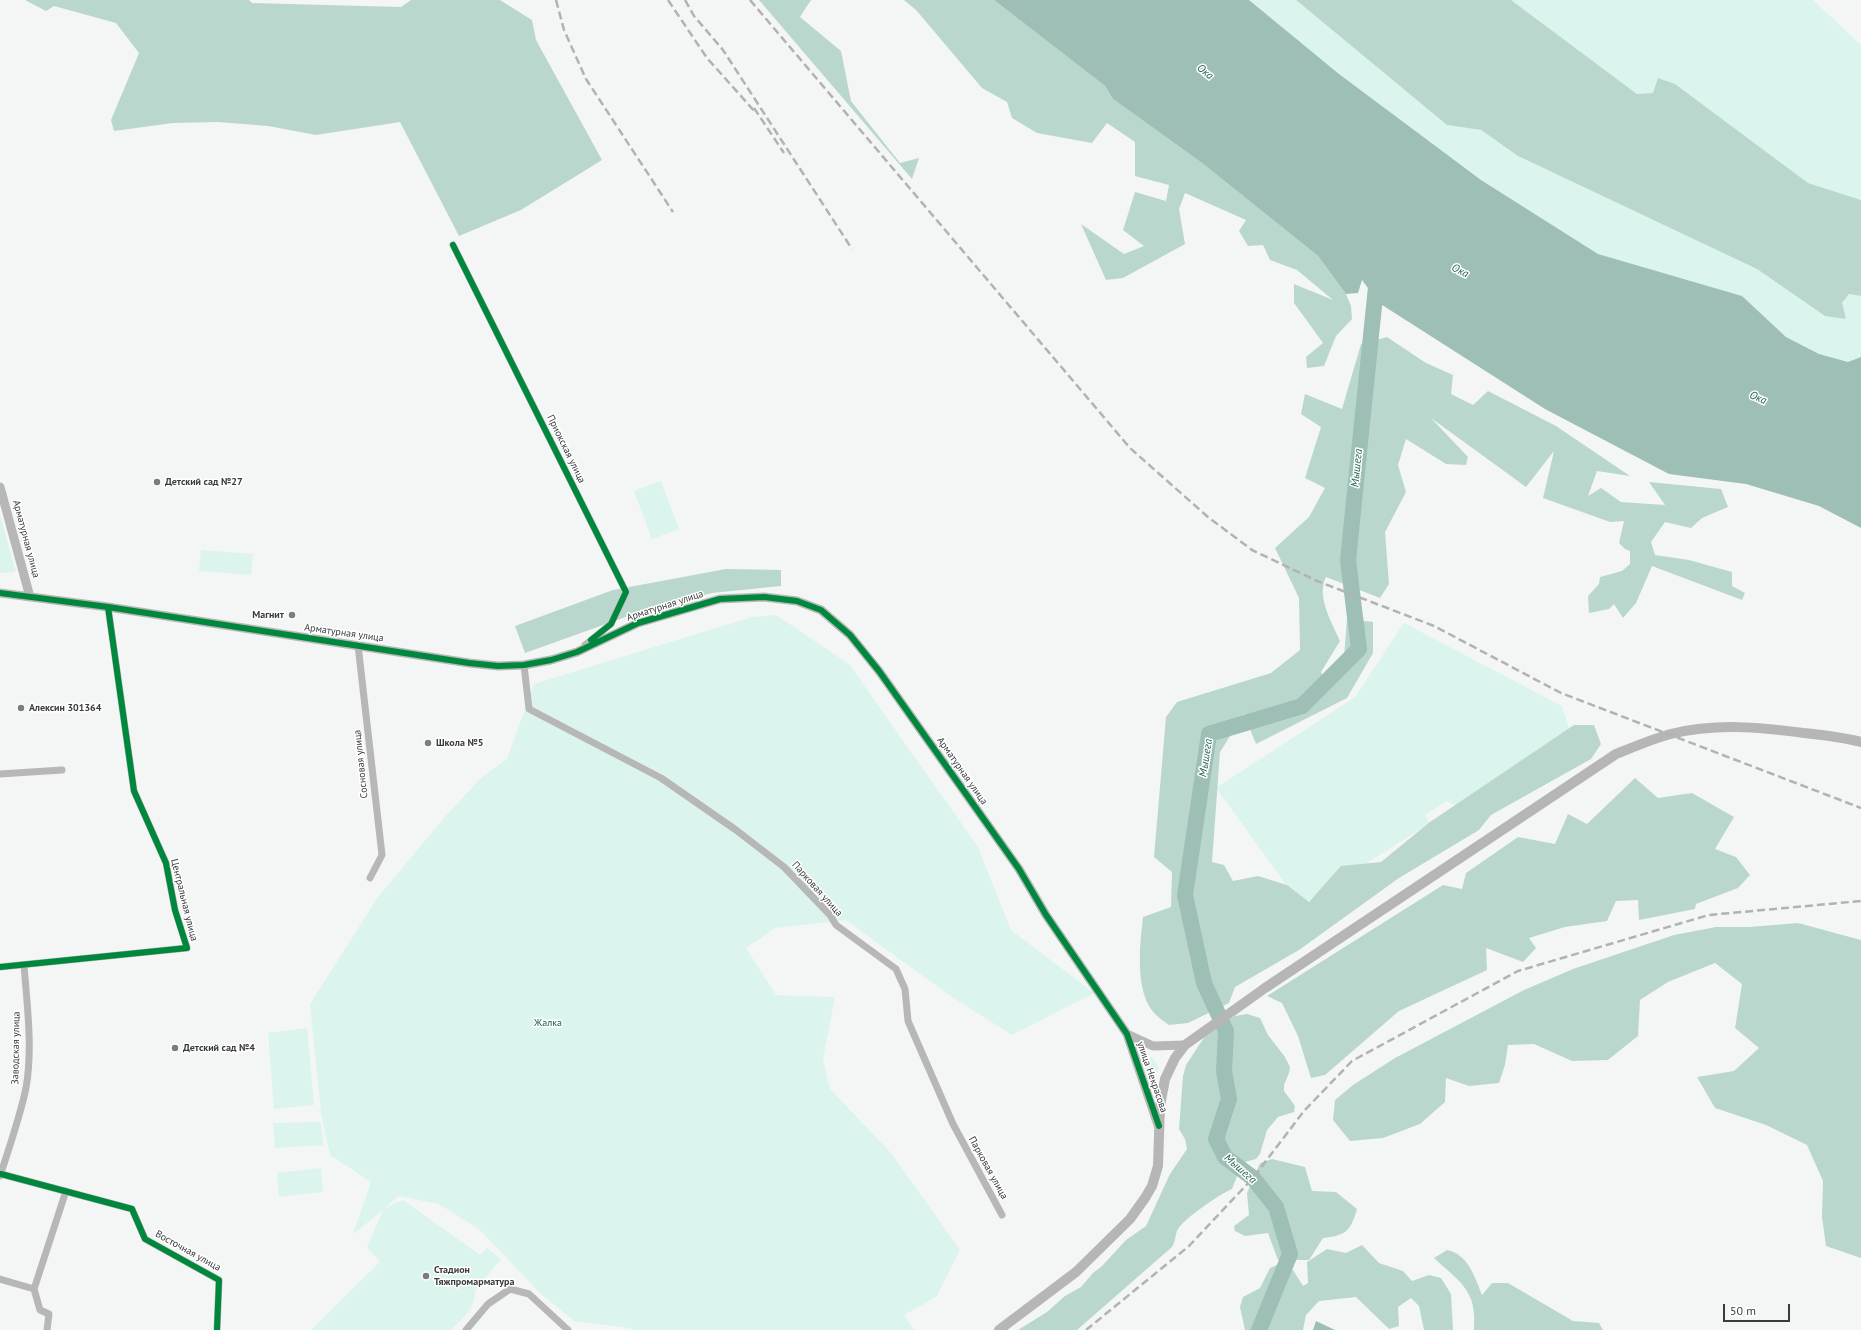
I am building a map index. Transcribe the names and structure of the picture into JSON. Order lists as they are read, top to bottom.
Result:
{
  "streets": {
    "main road": ["улица Некрасова"],
    "street": [
      "Приокская улица",
      "Арматурная улица",
      "Сосновая улица",
      "Парковая улица",
      "Центральная улица",
      "Заводская улица",
      "Восточная улица"
    ]
  },
  "crossings": [
    ["Приокская улица", "Арматурная улица"],
    ["Арматурная улица", "Сосновая улица"],
    ["Арматурная улица", "Парковая улица"],
    ["Арматурная улица", "Центральная улица"],
    ["Арматурная улица", "улица Некрасова"],
    ["Центральная улица", "Заводская улица"],
    ["Заводская улица", "Восточная улица"]
  ],
  "water": ["Ока", "Мышега"],
  "parks": ["Жалка"],
  "places": [
    "Детский сад №27",
    "Магнит",
    "Алексин 301364",
    "Школа №5",
    "Детский сад №4",
    "Стадион Тяжпромарматура"
  ],
  "scale_bar": "50 m"
}
